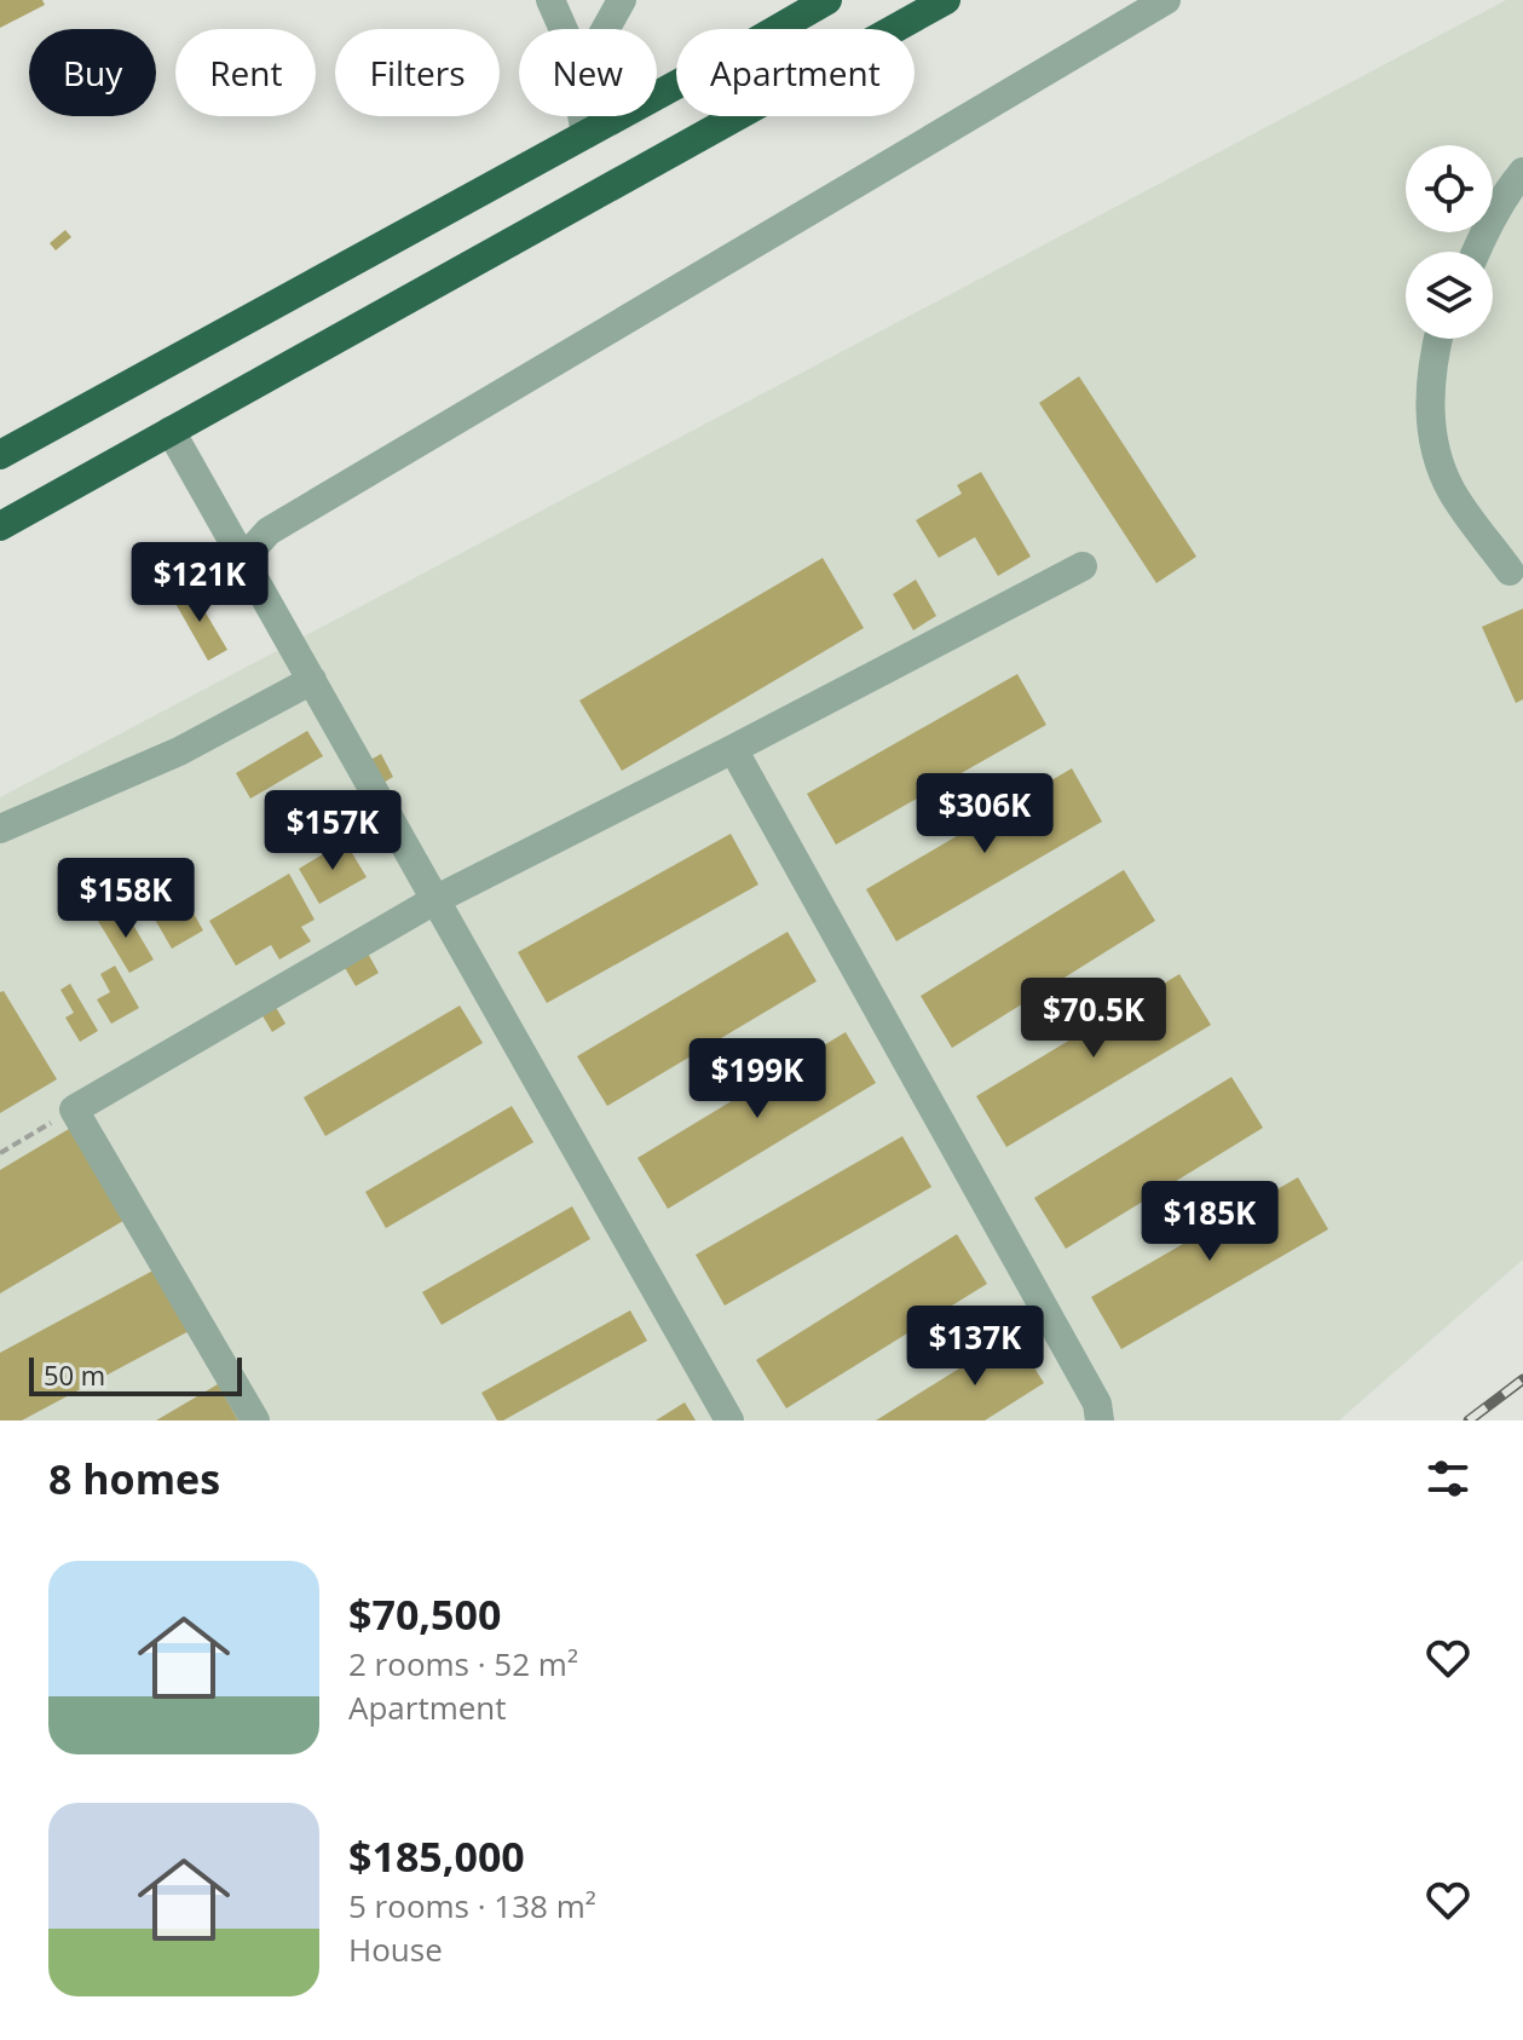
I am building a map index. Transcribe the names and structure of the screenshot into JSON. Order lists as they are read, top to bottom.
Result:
{
  "scale_bar": "50 m",
  "page": {
    "chip": [
      "Buy",
      "Rent",
      "Filters",
      "New",
      "Apartment"
    ],
    "price": [
      "$121K",
      "$306K",
      "$157K",
      "$158K",
      "$70.5K",
      "$199K",
      "$185K",
      "$137K"
    ],
    "scale": "50 m",
    "heading": "8 homes",
    "list": [
      {
        "name": "$70,500",
        "note": "2 rooms · 52 m² · Apartment"
      },
      {
        "name": "$185,000",
        "note": "5 rooms · 138 m² · House"
      }
    ]
  }
}
